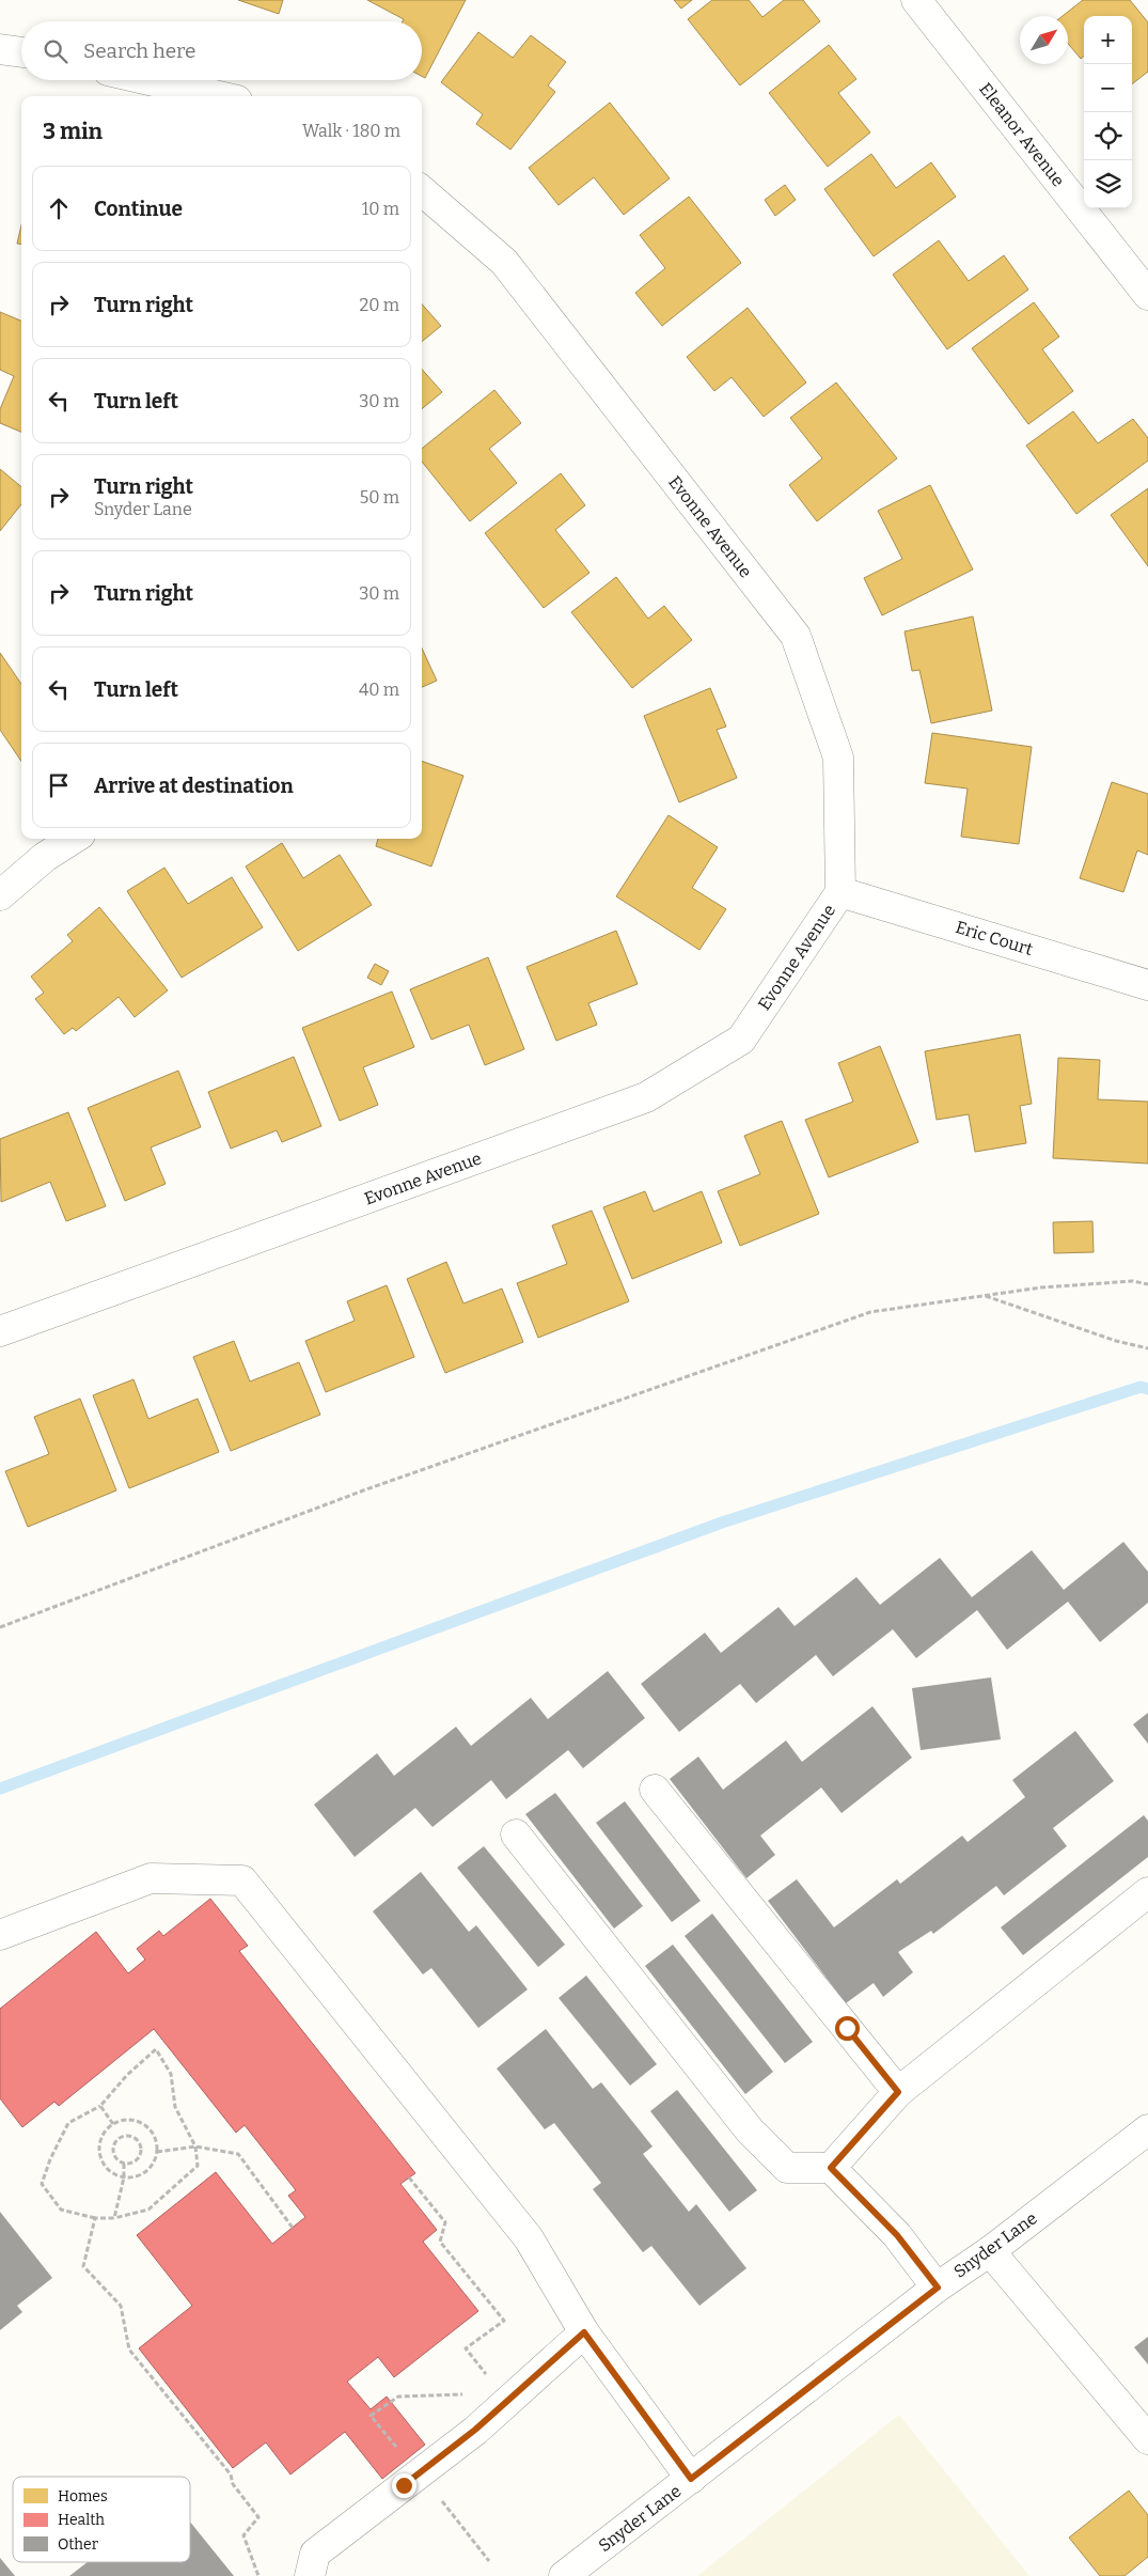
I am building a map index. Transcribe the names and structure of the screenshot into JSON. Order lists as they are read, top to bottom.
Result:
{
  "streets": {
    "street": [
      "Eleanor Avenue",
      "Evonne Avenue",
      "Eric Court",
      "Snyder Lane"
    ]
  },
  "crossings": [
    ["Evonne Avenue", "Eric Court"]
  ],
  "legend": ["Homes", "Health", "Other"],
  "north": "top right",
  "page": {
    "map_buttons": ["+", "−"],
    "search": "Search here",
    "heading": ["3 min", "Walk · 180 m"],
    "list": [
      ["Continue", "10 m"],
      ["Turn right", "20 m"],
      ["Turn left", "30 m"],
      ["Turn right", "Snyder Lane", "50 m"],
      ["Turn right", "30 m"],
      ["Turn left", "40 m"],
      "Arrive at destination"
    ]
  }
}
